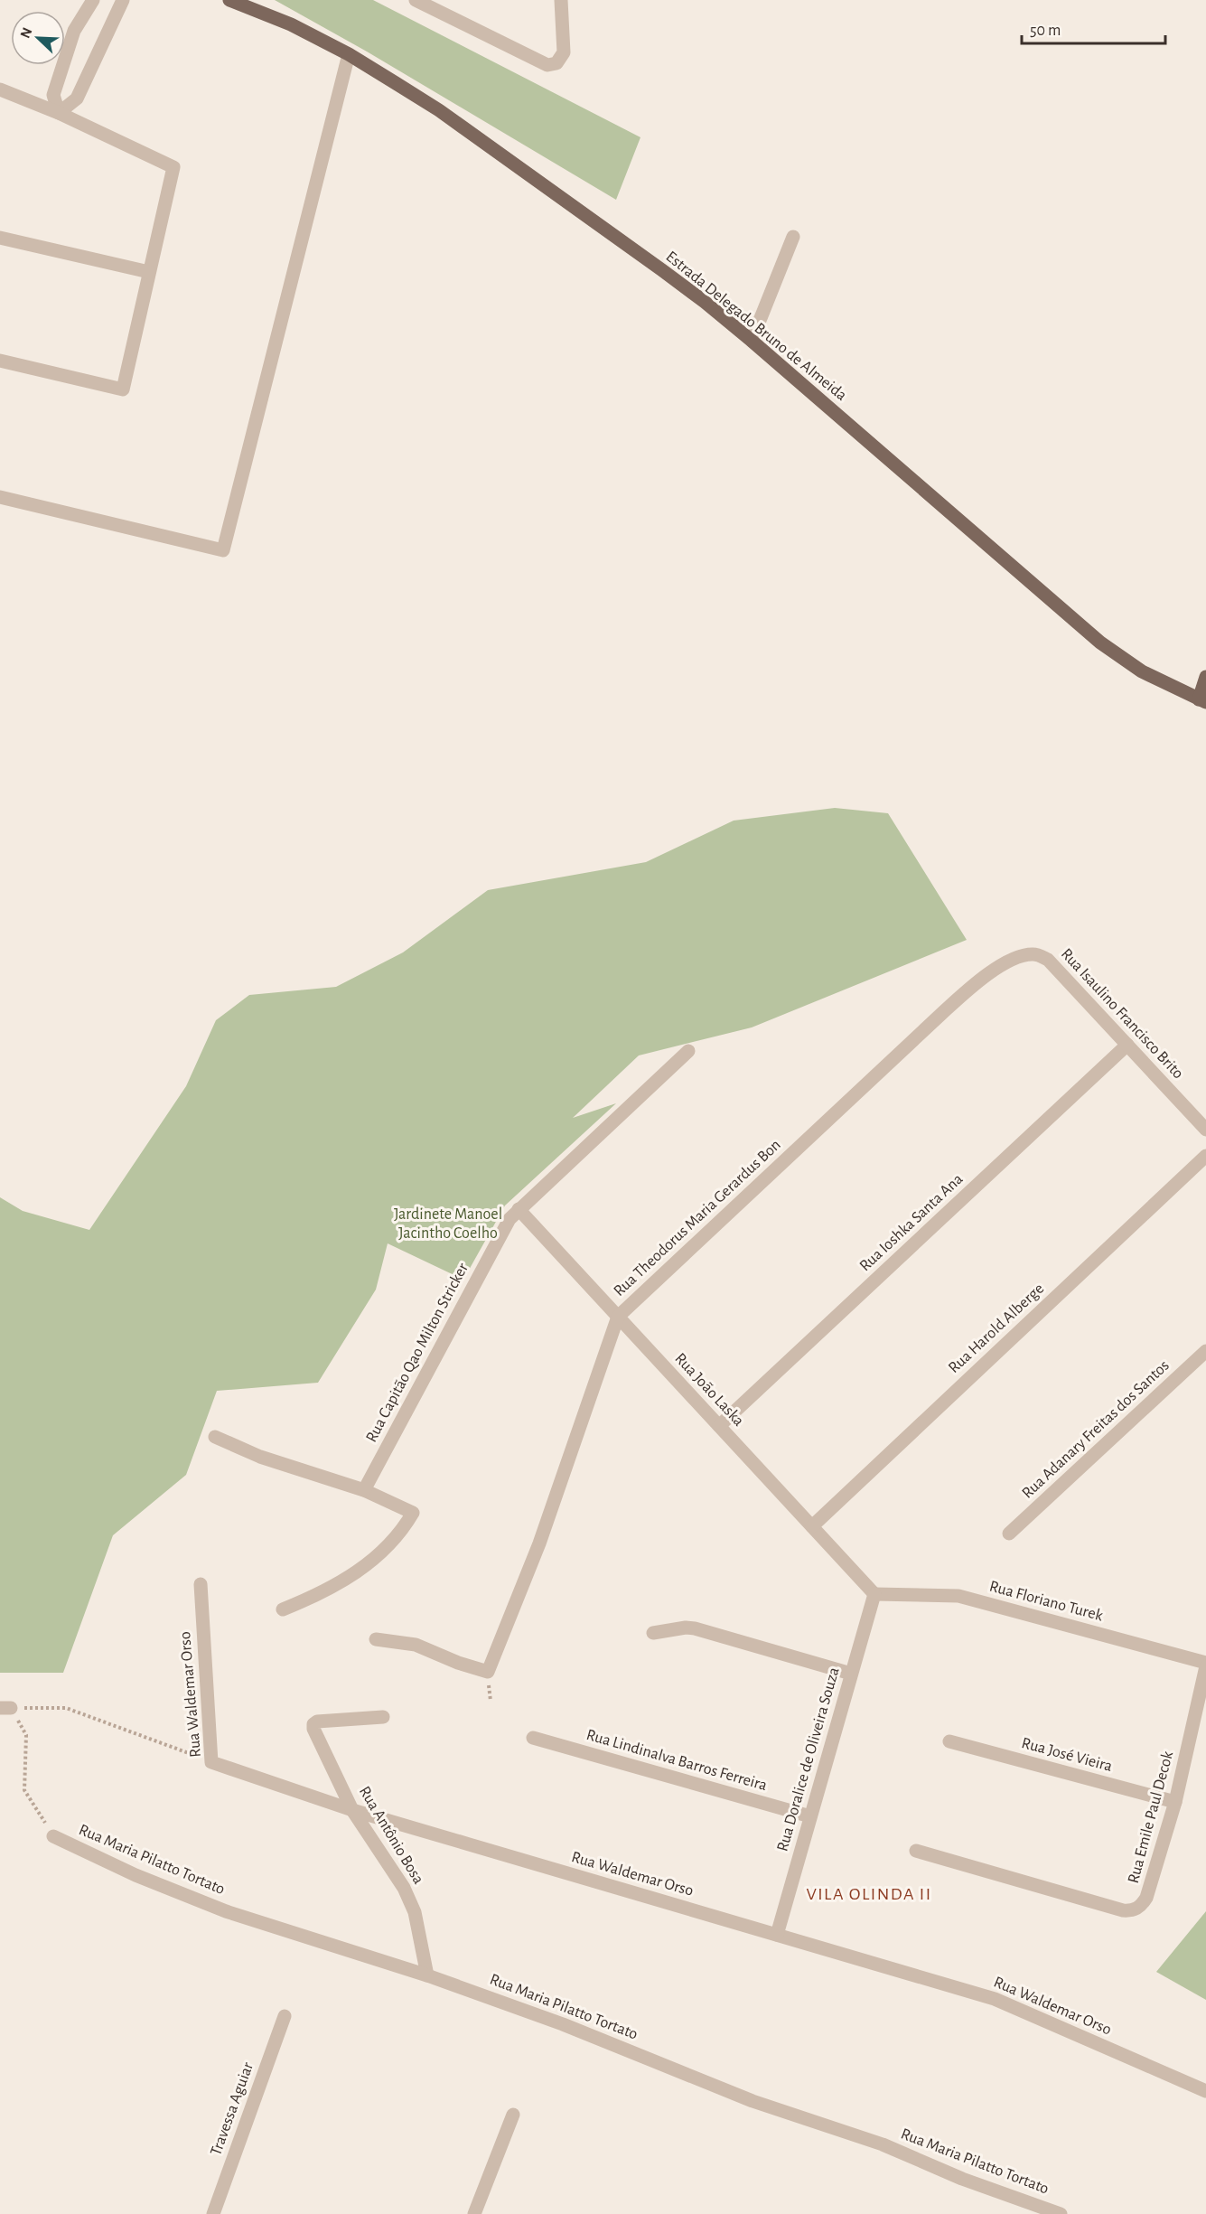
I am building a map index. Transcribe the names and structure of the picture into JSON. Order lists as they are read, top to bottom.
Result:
{
  "streets": {
    "main road": ["Estrada Delegado Bruno de Almeida"],
    "street": [
      "Rua Isaulino Francisco Brito",
      "Rua Theodorus Maria Gerardus Bon",
      "Rua Ioshka Santa Ana",
      "Rua Harold Alberge",
      "Rua Capitão Qao Milton Stricker",
      "Rua João Laska",
      "Rua Adanary Freitas dos Santos",
      "Rua Floriano Turek",
      "Rua Waldemar Orso",
      "Rua José Vieira",
      "Rua Doralice de Oliveira Souza",
      "Rua Lindinalva Barros Ferreira",
      "Rua Emile Paul Decok",
      "Rua Antônio Bosa",
      "Rua Maria Pilatto Tortato",
      "Travessa Aguiar"
    ]
  },
  "crossings": [
    ["Rua Isaulino Francisco Brito", "Rua Theodorus Maria Gerardus Bon"],
    ["Rua Isaulino Francisco Brito", "Rua Ioshka Santa Ana"],
    ["Rua Theodorus Maria Gerardus Bon", "Rua João Laska"],
    ["Rua Ioshka Santa Ana", "Rua João Laska"],
    ["Rua Harold Alberge", "Rua João Laska"],
    ["Rua Capitão Qao Milton Stricker", "Rua João Laska"],
    ["Rua João Laska", "Rua Floriano Turek"],
    ["Rua João Laska", "Rua Doralice de Oliveira Souza"],
    ["Rua Floriano Turek", "Rua Doralice de Oliveira Souza"],
    ["Rua Floriano Turek", "Rua Emile Paul Decok"],
    ["Rua Waldemar Orso", "Rua Doralice de Oliveira Souza"],
    ["Rua Waldemar Orso", "Rua Antônio Bosa"],
    ["Rua José Vieira", "Rua Emile Paul Decok"],
    ["Rua Doralice de Oliveira Souza", "Rua Lindinalva Barros Ferreira"],
    ["Rua Antônio Bosa", "Rua Maria Pilatto Tortato"]
  ],
  "districts": ["VILA OLINDA II"],
  "parks": ["Jardinete Manoel Jacintho Coelho"],
  "scale_bar": "50 m",
  "north": "top left"
}
